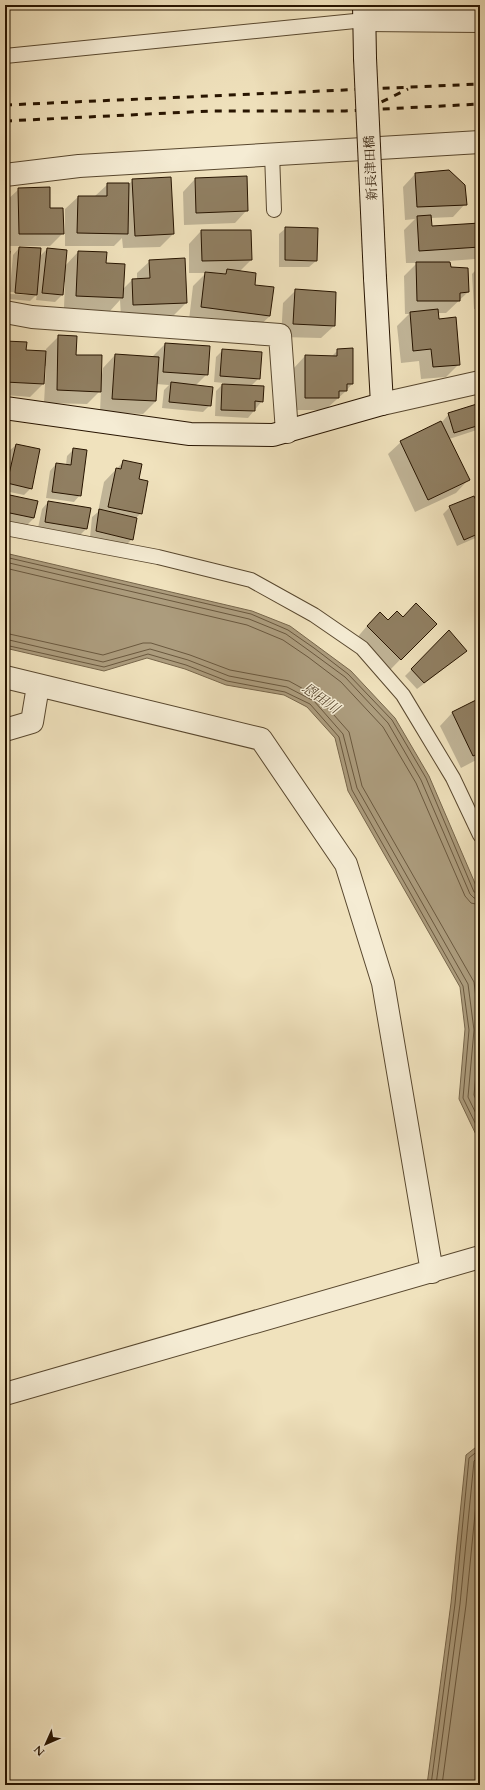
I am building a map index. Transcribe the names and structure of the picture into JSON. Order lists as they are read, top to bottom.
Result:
{
  "streets": {
    "street": ["新長津田橋"]
  },
  "water": ["恩田川"],
  "north": "bottom left"
}
